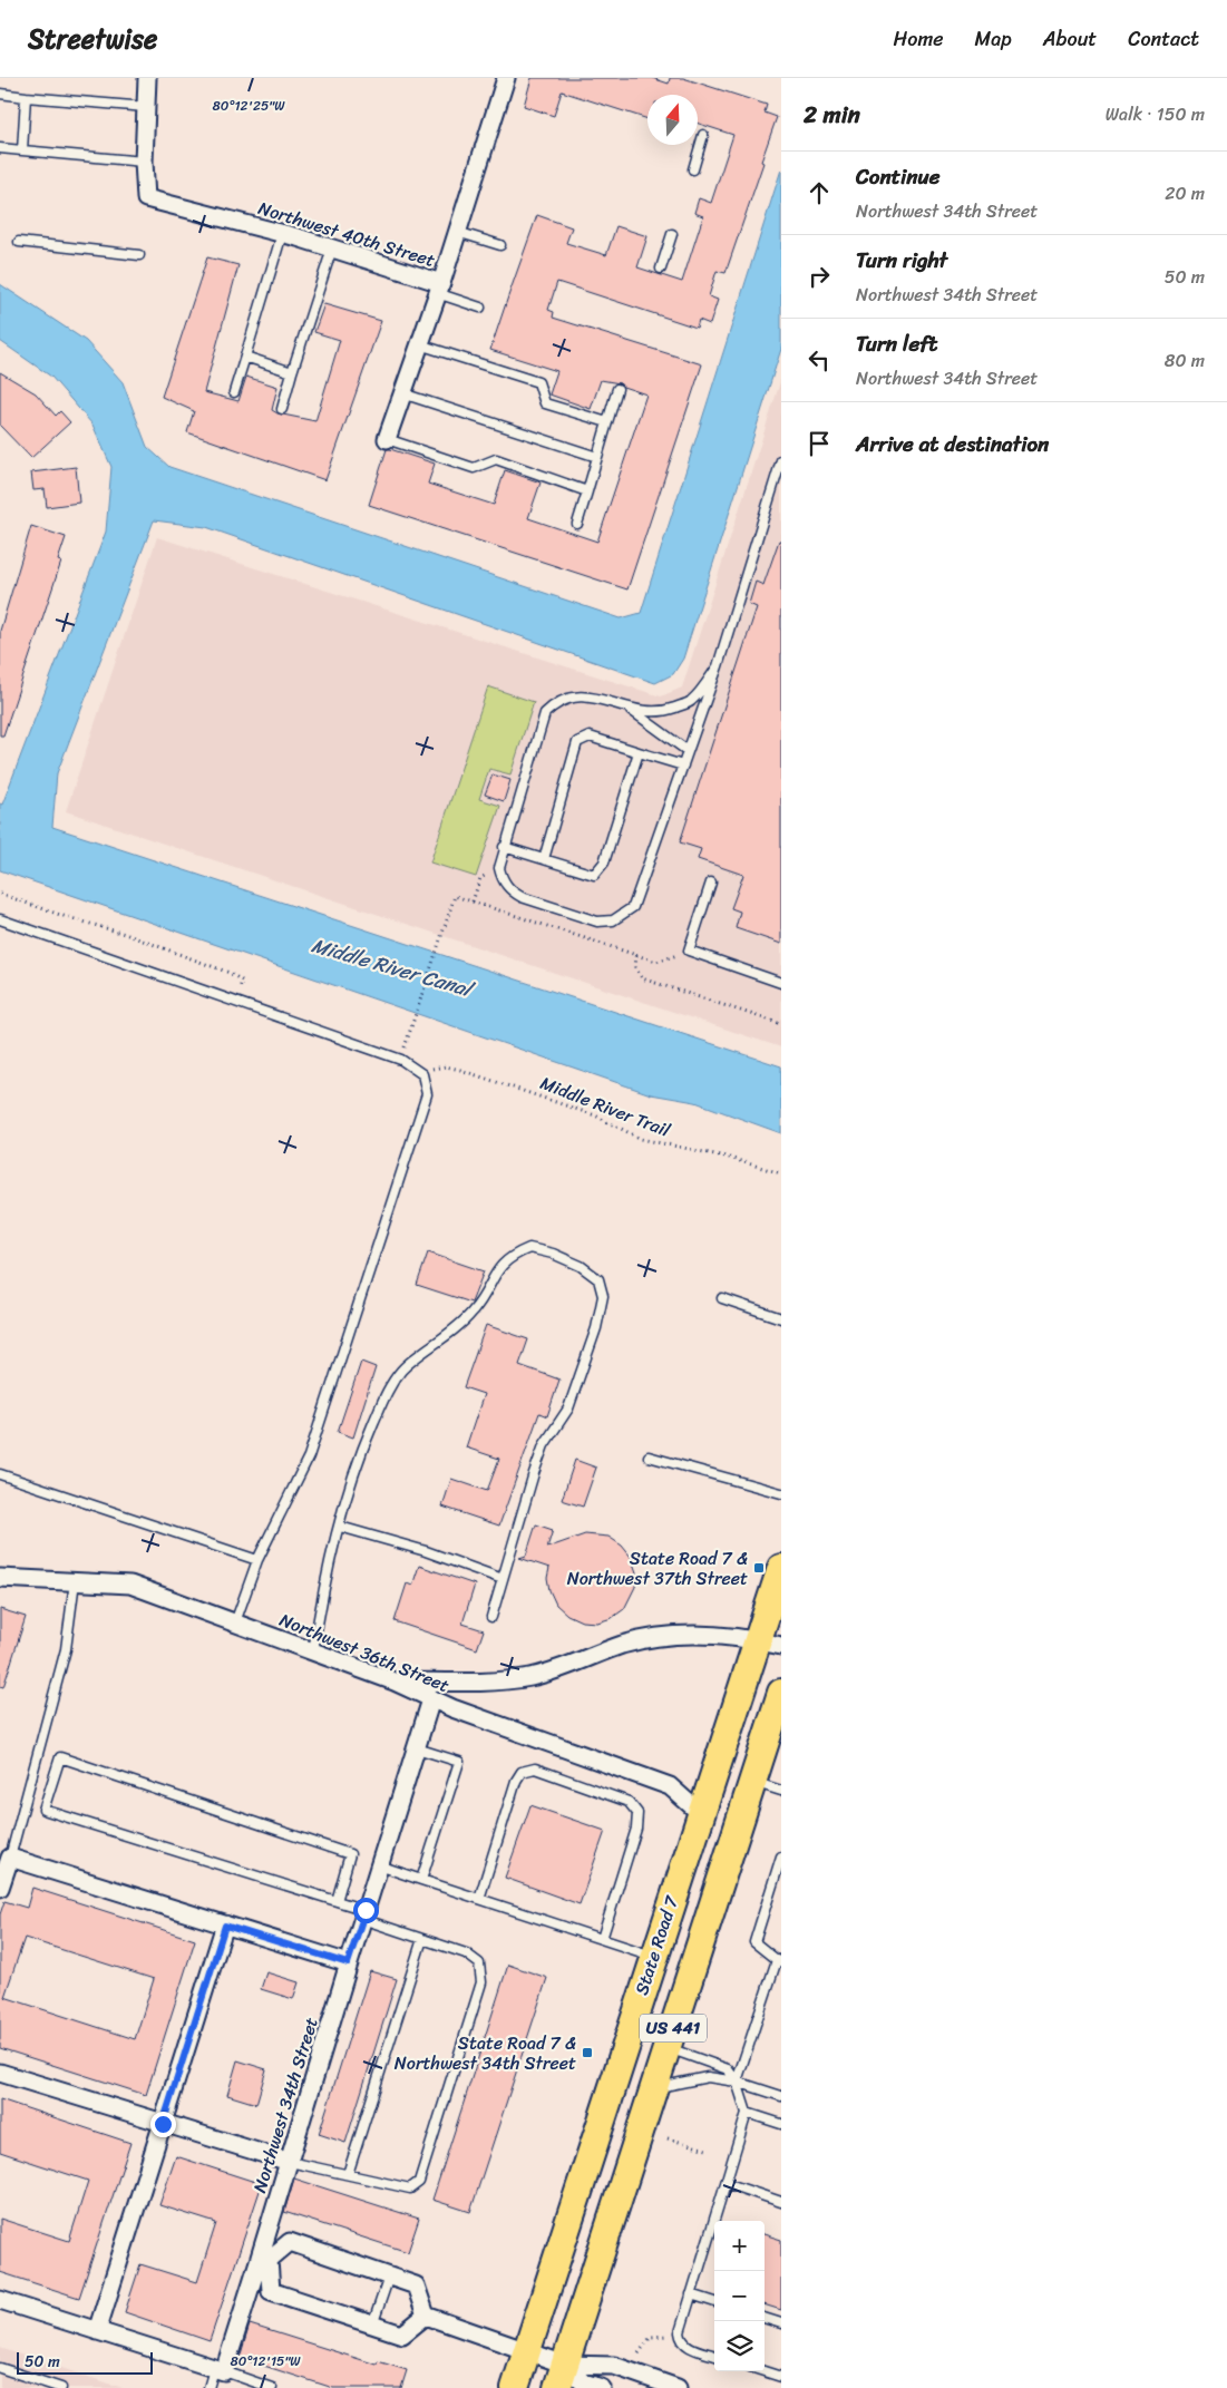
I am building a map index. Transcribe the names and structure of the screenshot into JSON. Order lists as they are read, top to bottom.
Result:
{
  "streets": {
    "main road": ["State Road 7", "US 441"],
    "street": ["Northwest 40th Street", "Northwest 36th Street", "Northwest 34th Street"],
    "path": ["Middle River Trail"]
  },
  "crossings": [
    ["Northwest 36th Street", "State Road 7"],
    ["Northwest 36th Street", "Northwest 34th Street"]
  ],
  "water": ["Middle River Canal"],
  "places": {
    "transit": ["State Road 7 & Northwest 37th Street", "State Road 7 & Northwest 34th Street"]
  },
  "scale_bar": "50 m",
  "north": "top",
  "page": {
    "header": "Streetwise",
    "nav": [
      "Home",
      "Map",
      "About",
      "Contact"
    ],
    "heading": ["2 min", "Walk · 150 m"],
    "list": [
      ["Continue", "Northwest 34th Street", "20 m"],
      ["Turn right", "Northwest 34th Street", "50 m"],
      ["Turn left", "Northwest 34th Street", "80 m"],
      "Arrive at destination"
    ],
    "map_buttons": ["+", "−"],
    "scale": "50 m"
  },
  "coordinates": ["80°12'25\"W", "80°12'15\"W"]
}
